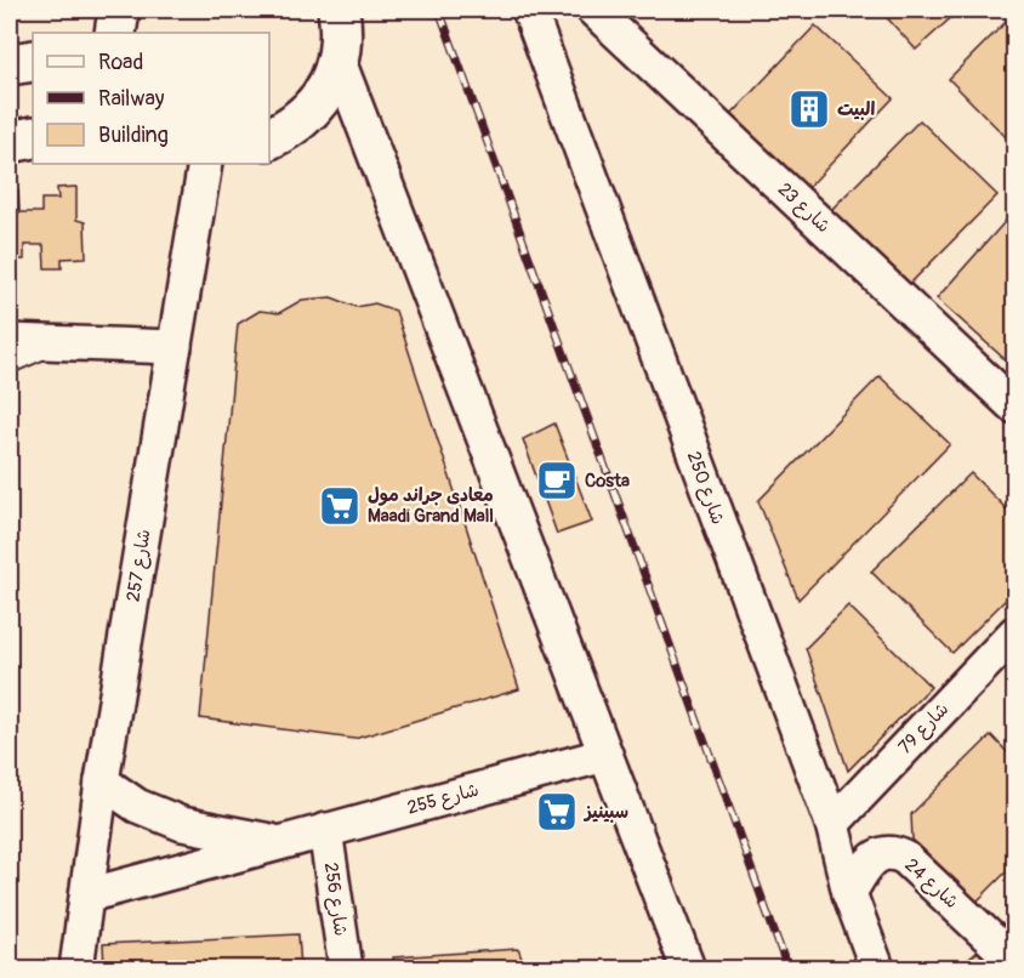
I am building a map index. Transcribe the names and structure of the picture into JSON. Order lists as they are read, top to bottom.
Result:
{
  "streets": {
    "street": [
      "شارع 23",
      "شارع 250",
      "شارع 257",
      "شارع 79",
      "شارع 255",
      "شارع 24",
      "شارع 256"
    ]
  },
  "crossings": [
    ["شارع 250", "شارع 79"],
    ["شارع 250", "شارع 24"],
    ["شارع 257", "شارع 255"],
    ["شارع 255", "شارع 256"]
  ],
  "places": {
    "building": ["البيت"],
    "cafe": ["Costa"],
    "supermarket": ["معادى جراند مول Maadi Grand Mall", "سبينيز"]
  },
  "legend": ["Road", "Railway", "Building"]
}
